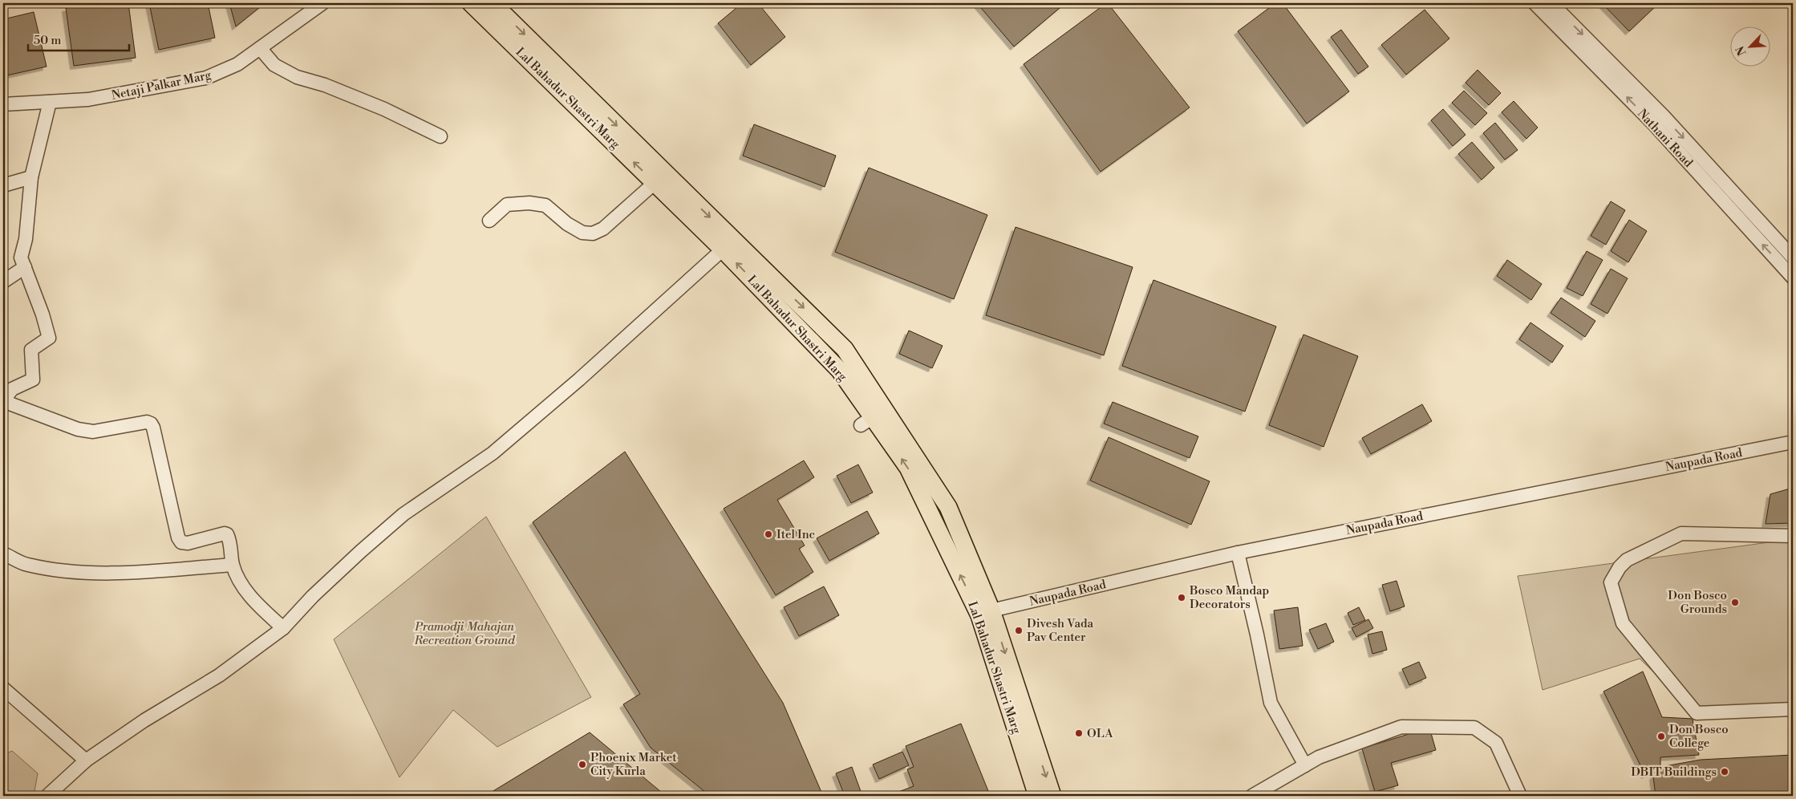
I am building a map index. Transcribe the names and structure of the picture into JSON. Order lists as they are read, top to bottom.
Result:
{
  "streets": {
    "main road": ["Lal Bahadur Shastri Marg"],
    "street": ["Netaji Palkar Marg", "Nathani Road", "Naupada Road"]
  },
  "crossings": [
    ["Lal Bahadur Shastri Marg", "Naupada Road"]
  ],
  "parks": ["Pramodji Mahajan Recreation Ground"],
  "places": [
    "Itel Inc",
    "Bosco Mandap Decorators",
    "Don Bosco Grounds",
    "Divesh Vada Pav Center",
    "OLA",
    "Don Bosco College",
    "Phoenix Market City Kurla",
    "DBIT Buildings"
  ],
  "scale_bar": "50 m",
  "north": "bottom left"
}
